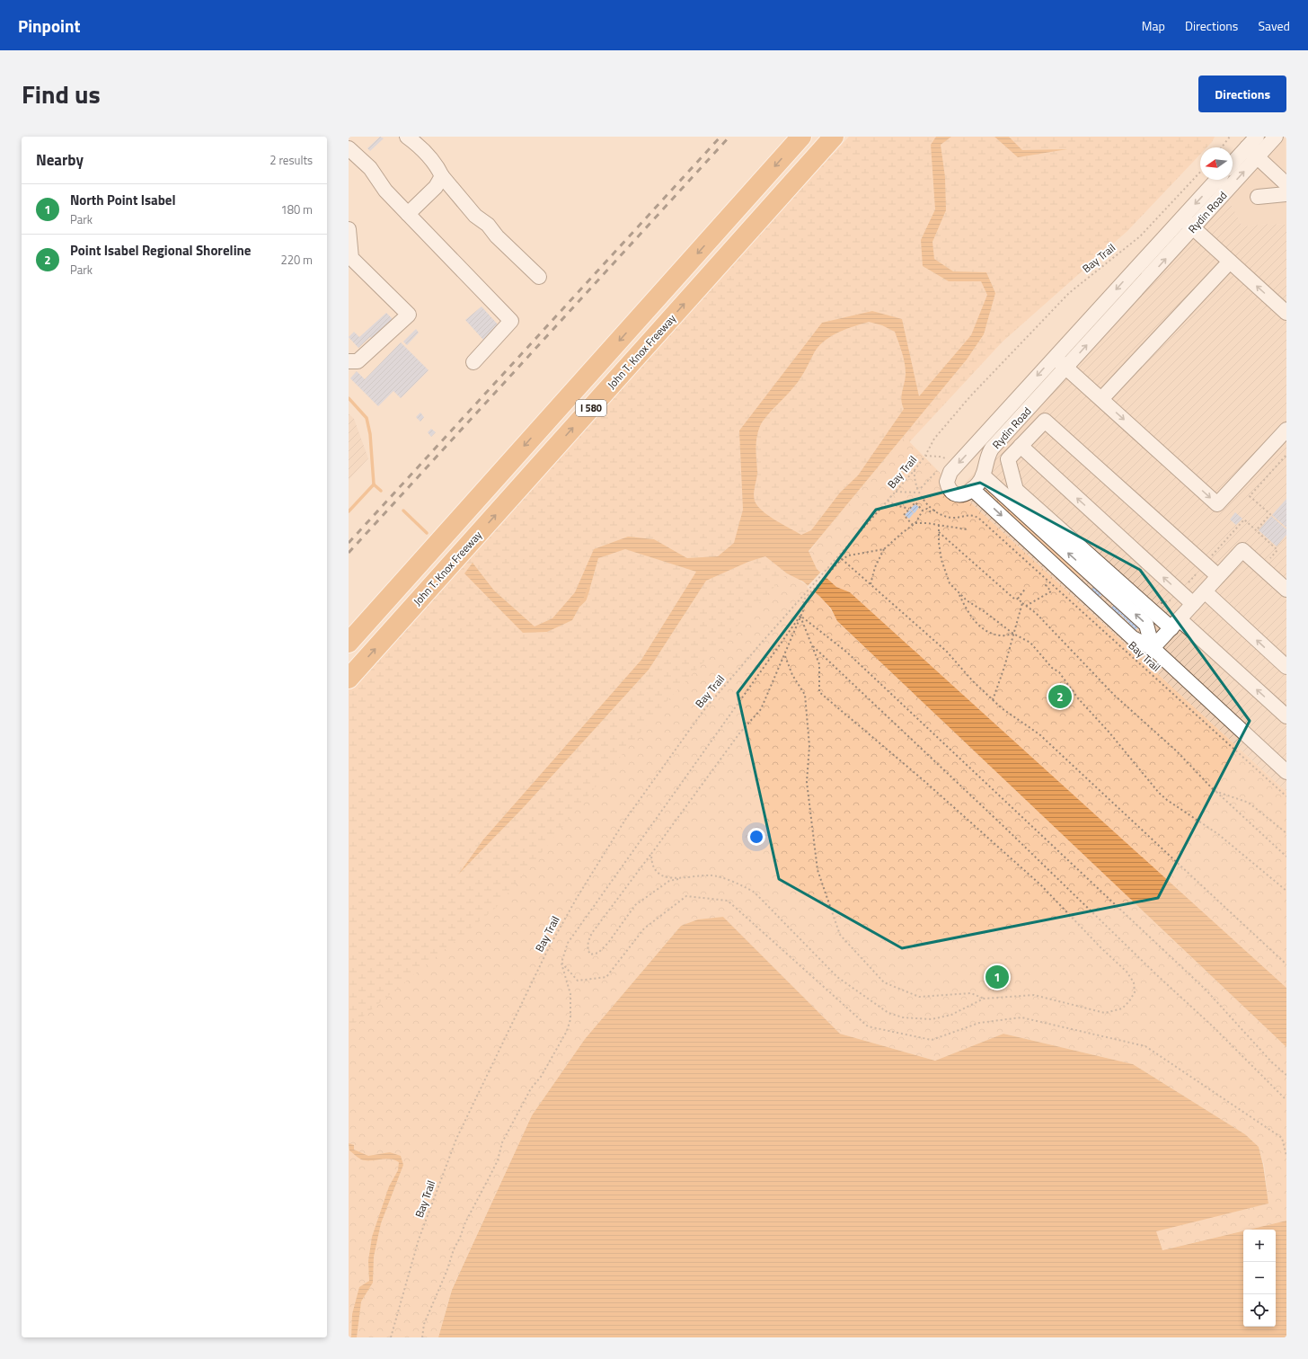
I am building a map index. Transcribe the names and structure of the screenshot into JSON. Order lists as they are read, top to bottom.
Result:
{
  "streets": {
    "highway": ["John T. Knox Freeway", "I 580"],
    "street": ["Rydin Road"],
    "path": ["Bay Trail"]
  },
  "north": "left",
  "page": {
    "header": "Pinpoint",
    "nav": ["Map", "Directions", "Saved"],
    "title": "Find us",
    "buttons": "Directions",
    "heading": ["Nearby", "2 results"],
    "list": [
      {
        "mark": "1",
        "name": "North Point Isabel",
        "note": "Park",
        "value": "180 m"
      },
      {
        "mark": "2",
        "name": "Point Isabel Regional Shoreline",
        "note": "Park",
        "value": "220 m"
      }
    ],
    "pins": ["2", "1"],
    "map_buttons": ["+", "−"]
  }
}
